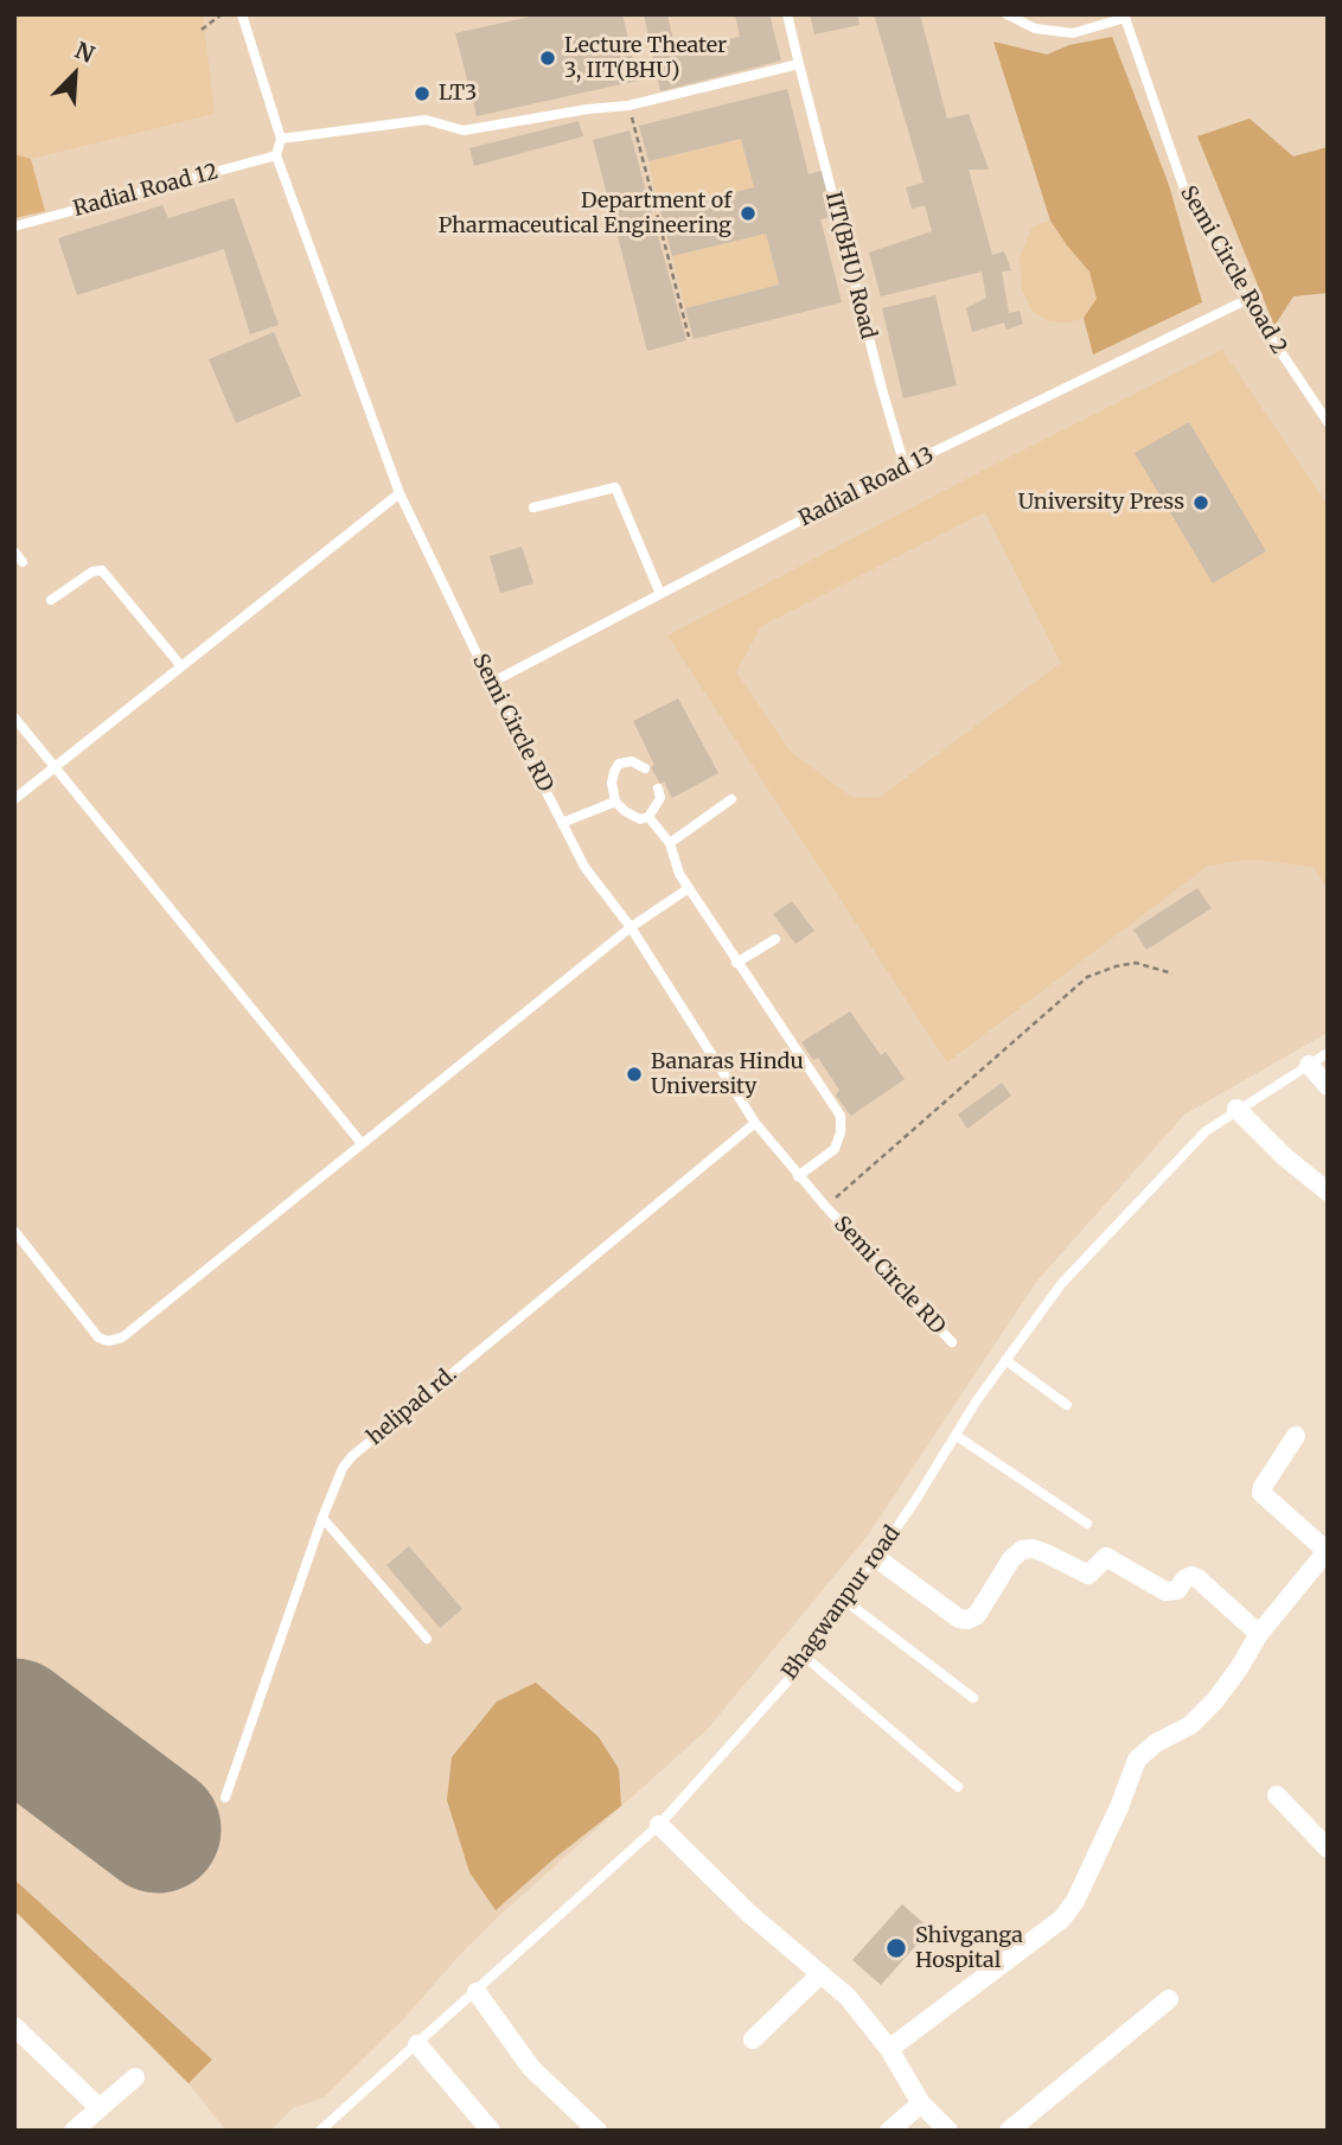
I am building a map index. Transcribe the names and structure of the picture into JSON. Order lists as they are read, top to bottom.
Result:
{
  "streets": {
    "lane": [
      "Radial Road 12",
      "IIT(BHU) Road",
      "Semi Circle Road 2",
      "Radial Road 13",
      "Semi Circle RD",
      "helipad rd.",
      "Bhagwanpur road"
    ]
  },
  "crossings": [
    ["Radial Road 12", "Semi Circle RD"],
    ["IIT(BHU) Road", "Radial Road 13"],
    ["Semi Circle Road 2", "Radial Road 13"],
    ["Radial Road 13", "Semi Circle RD"],
    ["Semi Circle RD", "helipad rd."]
  ],
  "places": [
    "Lecture Theater 3, IIT(BHU)",
    "LT3",
    "Department of Pharmaceutical Engineering",
    "University Press",
    "Banaras Hindu University",
    "Shivganga Hospital"
  ],
  "north": "top right"
}
